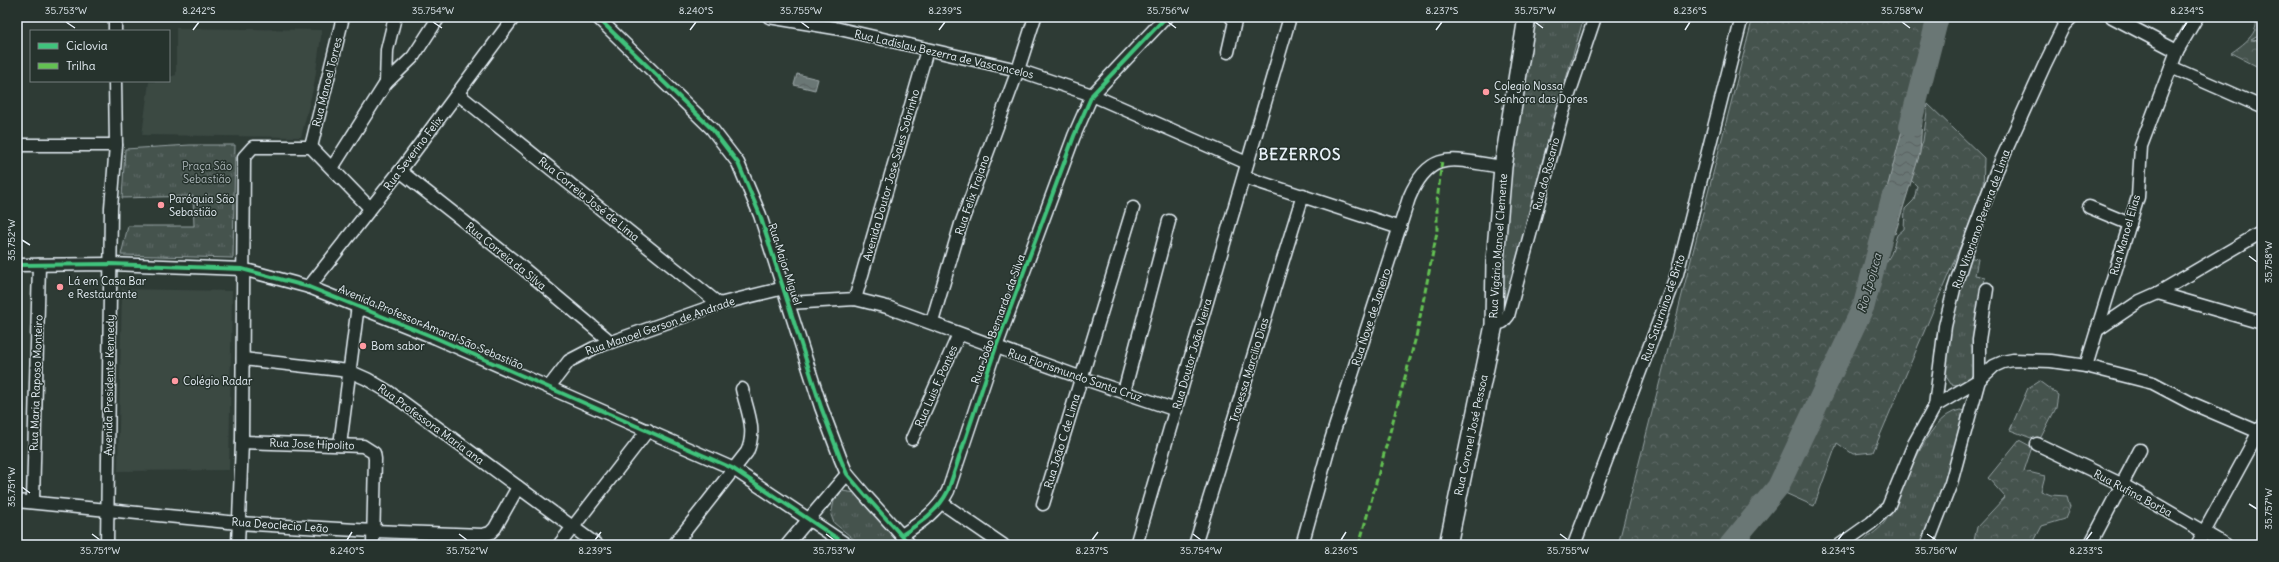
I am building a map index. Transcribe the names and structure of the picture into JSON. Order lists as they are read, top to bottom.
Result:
{
  "streets": {
    "main road": ["Rua Vigário Manoel Clemente", "Rua Coronel José Pessoa"],
    "street": [
      "Rua Ladislau Bezerra de Vasconcelos",
      "Rua Manoel Torres",
      "Rua Severino Felix",
      "Rua do Rosario",
      "Avenida Doutor Jose Sales Sobrinho",
      "Rua Felix Trajano",
      "Rua Correia José de Lima",
      "Rua Vitoriano Pereira de Lima",
      "Rua Manoel Elias",
      "Rua Correia da Silva",
      "Rua Major Miguel",
      "Rua Saturnino de Brito",
      "Rua Nove de Janeiro",
      "Rua João Bernardo da Silva",
      "Rua Manoel Gerson de Andrade",
      "Avenida Professor Amaral São Sebastião",
      "Rua Doutor João Vieira",
      "Travessa Marcilio Dias",
      "Rua Florismundo Santa Cruz",
      "Rua Maria Raposo Monteiro",
      "Avenida Presidente Kennedy",
      "Rua Luis F. Pontes",
      "Rua Professora Maria ana",
      "Rua João C de Lima",
      "Rua Jose Hipolito",
      "Rua Rufina Borba",
      "Rua Deoclecio Leão"
    ]
  },
  "crossings": [
    ["Rua Ladislau Bezerra de Vasconcelos", "Avenida Doutor Jose Sales Sobrinho"],
    ["Rua Ladislau Bezerra de Vasconcelos", "Rua Felix Trajano"],
    ["Rua Ladislau Bezerra de Vasconcelos", "Rua João Bernardo da Silva"],
    ["Rua Ladislau Bezerra de Vasconcelos", "Rua Doutor João Vieira"],
    ["Rua Severino Felix", "Rua Correia José de Lima"],
    ["Rua Severino Felix", "Rua Correia da Silva"],
    ["Rua Severino Felix", "Avenida Professor Amaral São Sebastião"],
    ["Rua do Rosario", "Rua Vigário Manoel Clemente"],
    ["Rua do Rosario", "Rua Coronel José Pessoa"],
    ["Avenida Doutor Jose Sales Sobrinho", "Rua Florismundo Santa Cruz"],
    ["Rua Felix Trajano", "Rua Florismundo Santa Cruz"],
    ["Rua Correia José de Lima", "Rua Manoel Gerson de Andrade"],
    ["Rua Vigário Manoel Clemente", "Rua Nove de Janeiro"],
    ["Rua Vigário Manoel Clemente", "Rua Coronel José Pessoa"],
    ["Rua Correia da Silva", "Rua Manoel Gerson de Andrade"],
    ["Rua Major Miguel", "Rua Manoel Gerson de Andrade"],
    ["Rua Major Miguel", "Rua Florismundo Santa Cruz"],
    ["Rua João Bernardo da Silva", "Rua Florismundo Santa Cruz"],
    ["Rua Manoel Gerson de Andrade", "Avenida Professor Amaral São Sebastião"],
    ["Avenida Professor Amaral São Sebastião", "Rua Maria Raposo Monteiro"],
    ["Avenida Professor Amaral São Sebastião", "Avenida Presidente Kennedy"],
    ["Rua Doutor João Vieira", "Rua Florismundo Santa Cruz"],
    ["Rua Florismundo Santa Cruz", "Rua Luis F. Pontes"],
    ["Rua Florismundo Santa Cruz", "Rua João C de Lima"],
    ["Rua Maria Raposo Monteiro", "Rua Deoclecio Leão"],
    ["Avenida Presidente Kennedy", "Rua Deoclecio Leão"],
    ["Rua Professora Maria ana", "Rua Deoclecio Leão"],
    ["Rua Jose Hipolito", "Rua Deoclecio Leão"]
  ],
  "districts": ["BEZERROS"],
  "water": ["Rio Ipojuca"],
  "parks": ["Praça São Sebastião"],
  "places": [
    "Colegio Nossa Senhora das Dores",
    "Paróquia São Sebastião",
    "Lá em Casa Bar e Restaurante",
    "Bom sabor",
    "Colégio Radar"
  ],
  "legend": ["Ciclovia", "Trilha"],
  "coordinates": [
    "35.753°W",
    "8.242°S",
    "35.754°W",
    "8.240°S",
    "35.755°W",
    "8.239°S",
    "35.756°W",
    "8.237°S",
    "35.757°W",
    "8.236°S",
    "35.758°W",
    "8.234°S",
    "35.752°W",
    "35.751°W",
    "8.233°S"
  ]
}
